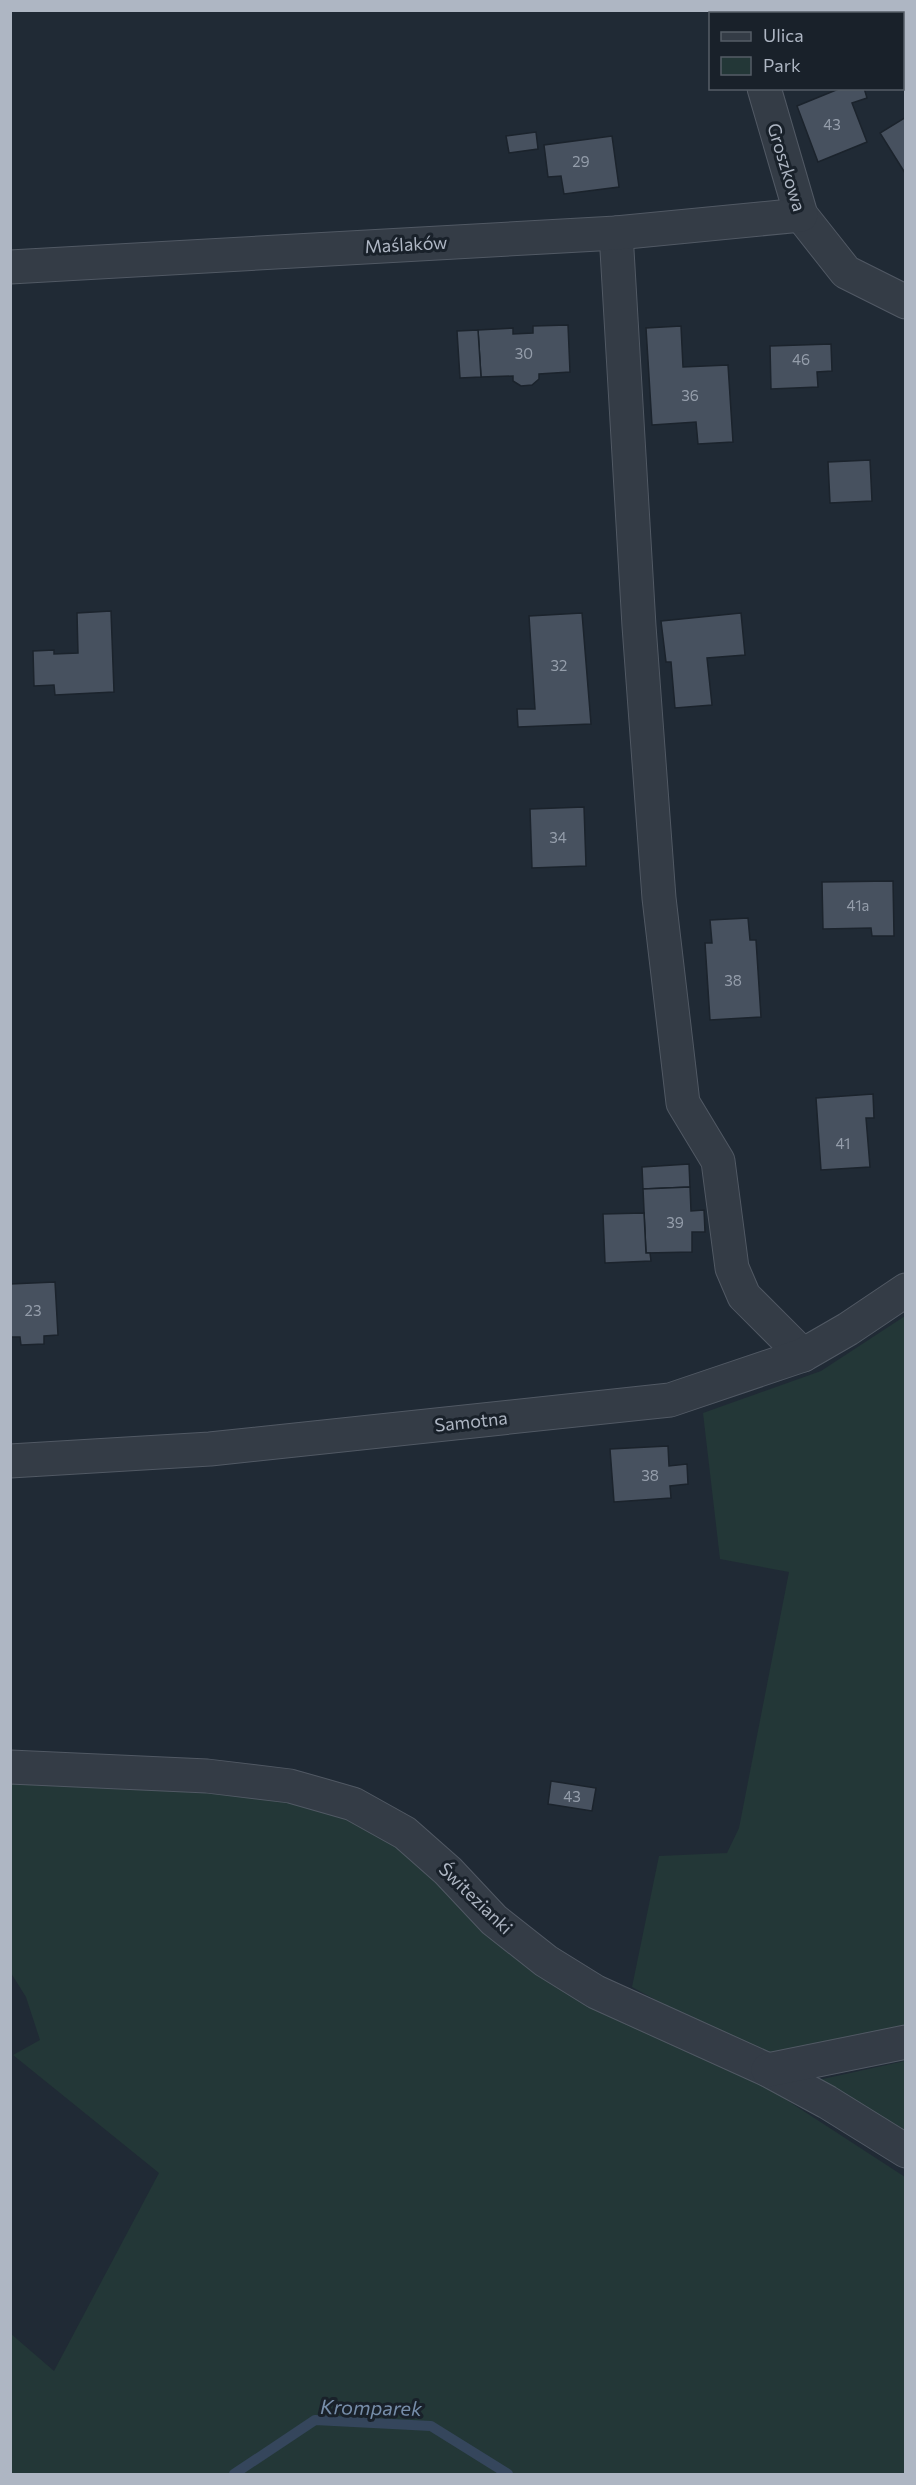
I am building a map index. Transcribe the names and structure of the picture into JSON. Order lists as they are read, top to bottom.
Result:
{
  "streets": {
    "street": [
      "Groszkowa",
      "Maślaków",
      "Samotna",
      "Świtezianki"
    ]
  },
  "crossings": [
    ["Groszkowa", "Maślaków"]
  ],
  "water": ["Kromparek"],
  "house_numbers": [
    "43",
    "29",
    "30",
    "46",
    "36",
    "32",
    "34",
    "41a",
    "38",
    "41",
    "39",
    "23",
    "38",
    "43"
  ],
  "legend": ["Ulica", "Park"]
}
